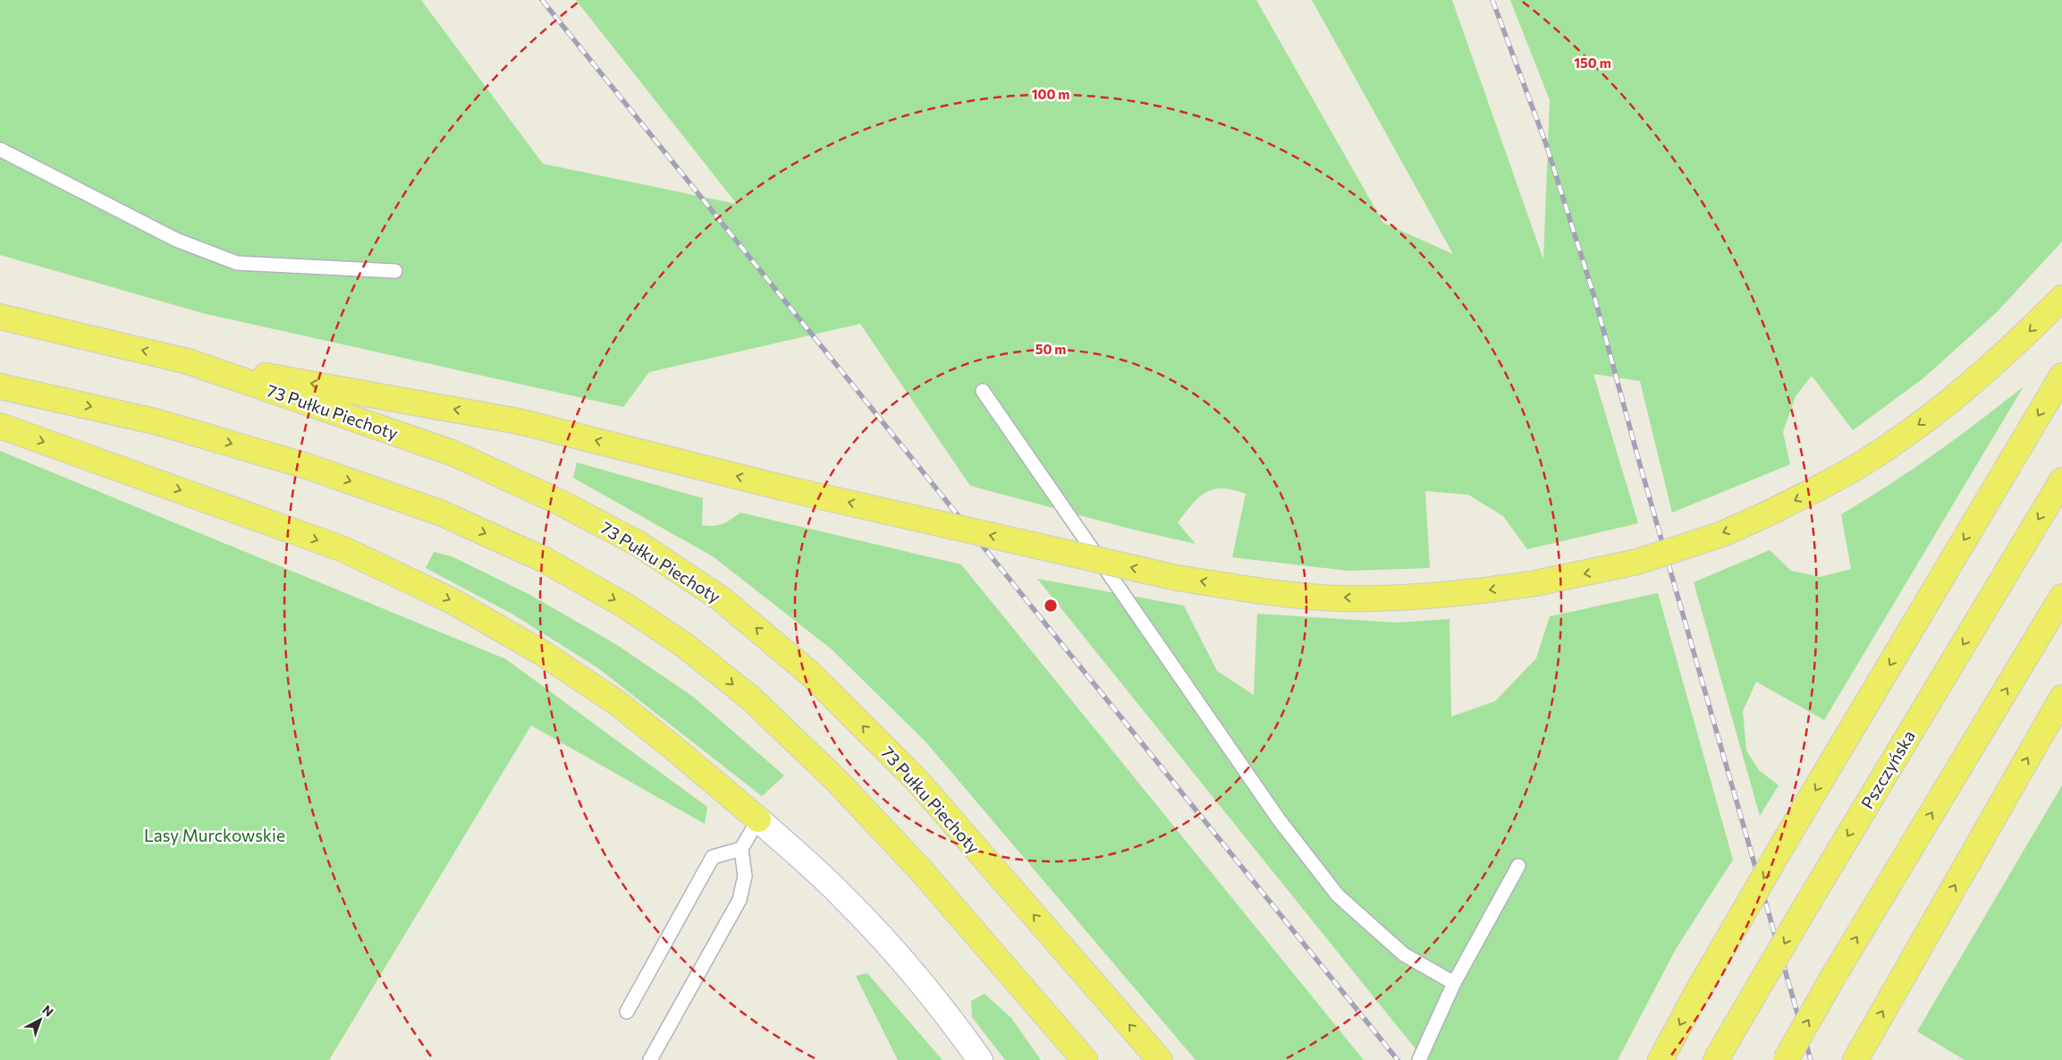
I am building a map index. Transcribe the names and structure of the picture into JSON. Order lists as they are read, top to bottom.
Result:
{
  "streets": {
    "main road": ["73 Pułku Piechoty", "Pszczyńska"]
  },
  "parks": ["Lasy Murckowskie"],
  "north": "top right",
  "rings": ["150 m", "100 m", "50 m"]
}
